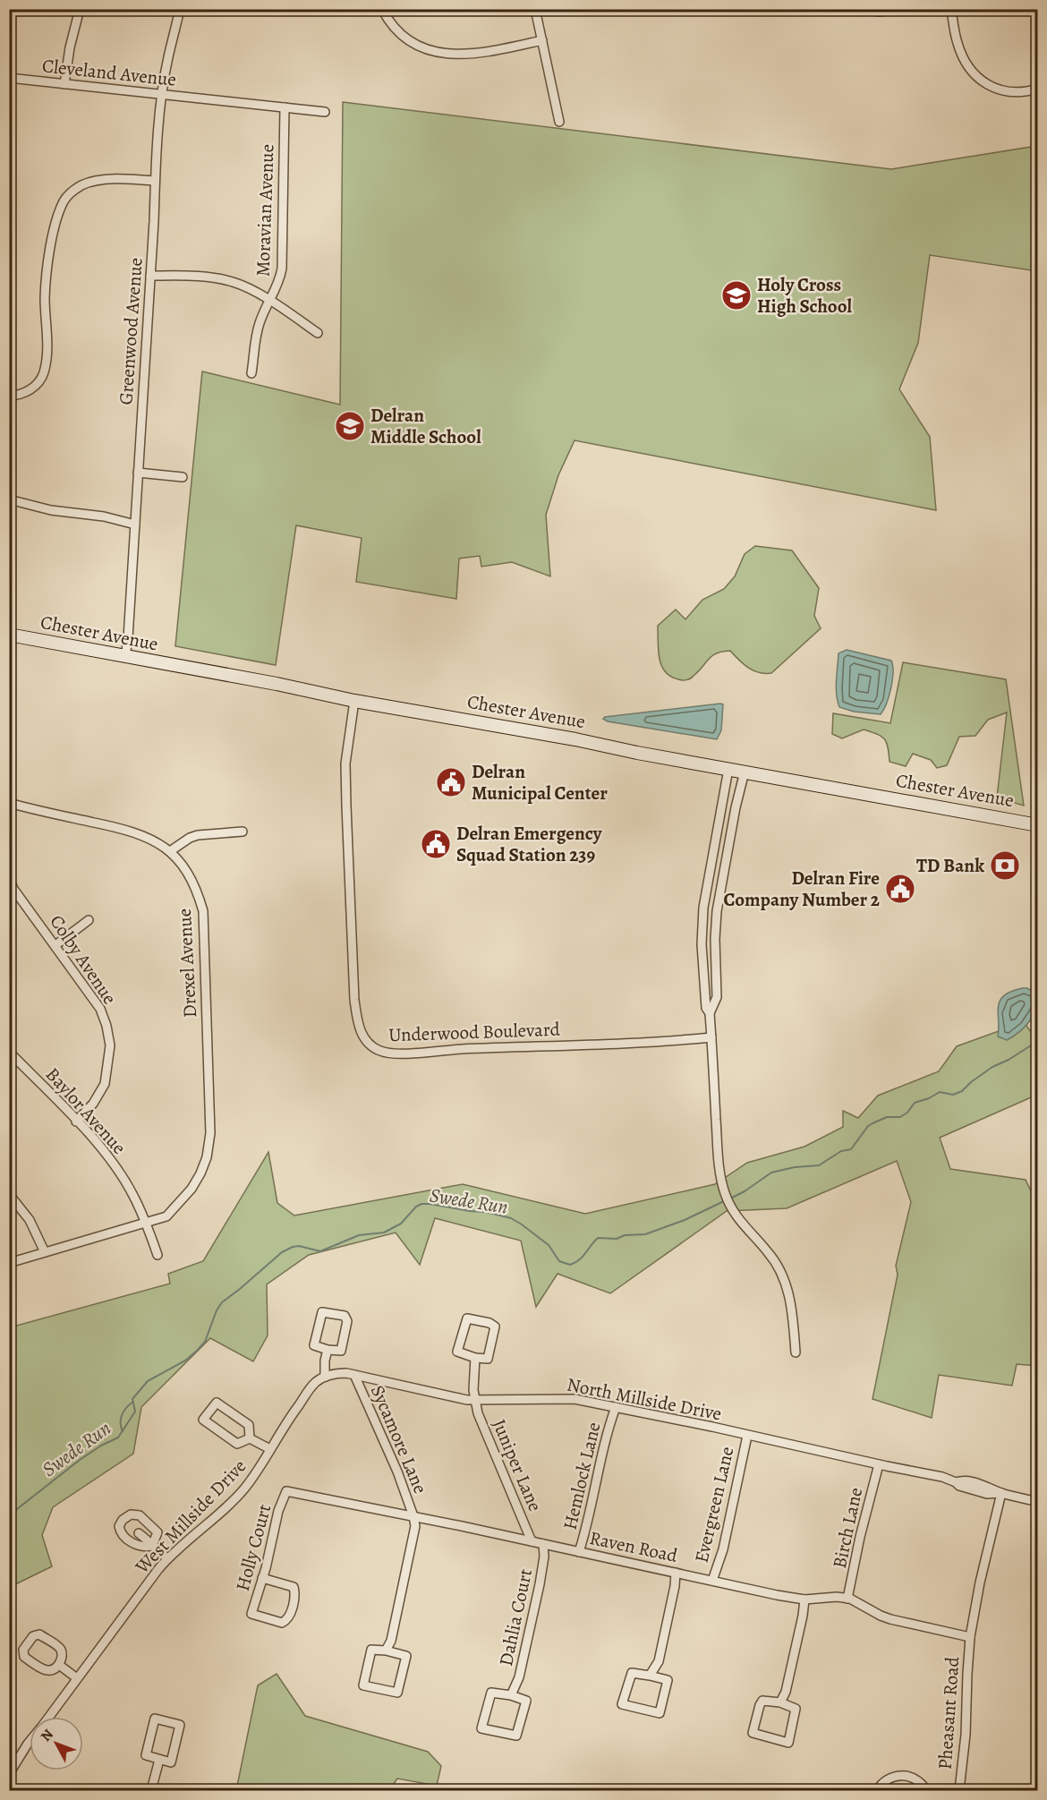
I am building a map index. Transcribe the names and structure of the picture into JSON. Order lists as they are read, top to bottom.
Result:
{
  "streets": {
    "street": [
      "Cleveland Avenue",
      "Moravian Avenue",
      "Greenwood Avenue",
      "Chester Avenue",
      "Colby Avenue",
      "Drexel Avenue",
      "Underwood Boulevard",
      "Baylor Avenue",
      "North Millside Drive",
      "Sycamore Lane",
      "Juniper Lane",
      "Hemlock Lane",
      "Evergreen Lane",
      "West Millside Drive",
      "Birch Lane",
      "Raven Road",
      "Holly Court",
      "Dahlia Court",
      "Pheasant Road"
    ]
  },
  "crossings": [
    ["Cleveland Avenue", "Moravian Avenue"],
    ["Cleveland Avenue", "Greenwood Avenue"],
    ["Greenwood Avenue", "Chester Avenue"],
    ["Chester Avenue", "Underwood Boulevard"],
    ["Colby Avenue", "Baylor Avenue"],
    ["Drexel Avenue", "Baylor Avenue"],
    ["North Millside Drive", "Sycamore Lane"],
    ["North Millside Drive", "Juniper Lane"],
    ["North Millside Drive", "Hemlock Lane"],
    ["North Millside Drive", "Evergreen Lane"],
    ["North Millside Drive", "West Millside Drive"],
    ["North Millside Drive", "Birch Lane"],
    ["North Millside Drive", "Pheasant Road"],
    ["Sycamore Lane", "Raven Road"],
    ["Sycamore Lane", "Holly Court"],
    ["Juniper Lane", "Raven Road"],
    ["Hemlock Lane", "Raven Road"],
    ["Evergreen Lane", "Raven Road"],
    ["Birch Lane", "Raven Road"],
    ["Birch Lane", "Pheasant Road"],
    ["Raven Road", "Holly Court"],
    ["Raven Road", "Dahlia Court"],
    ["Raven Road", "Pheasant Road"]
  ],
  "water": ["Swede Run"],
  "places": {
    "school or university": ["Holy Cross High School", "Delran Middle School"],
    "public building": ["Delran Municipal Center", "Delran Emergency Squad Station 239", "Delran Fire Company Number 2"],
    "bank": ["TD Bank"]
  },
  "north": "top left"
}
